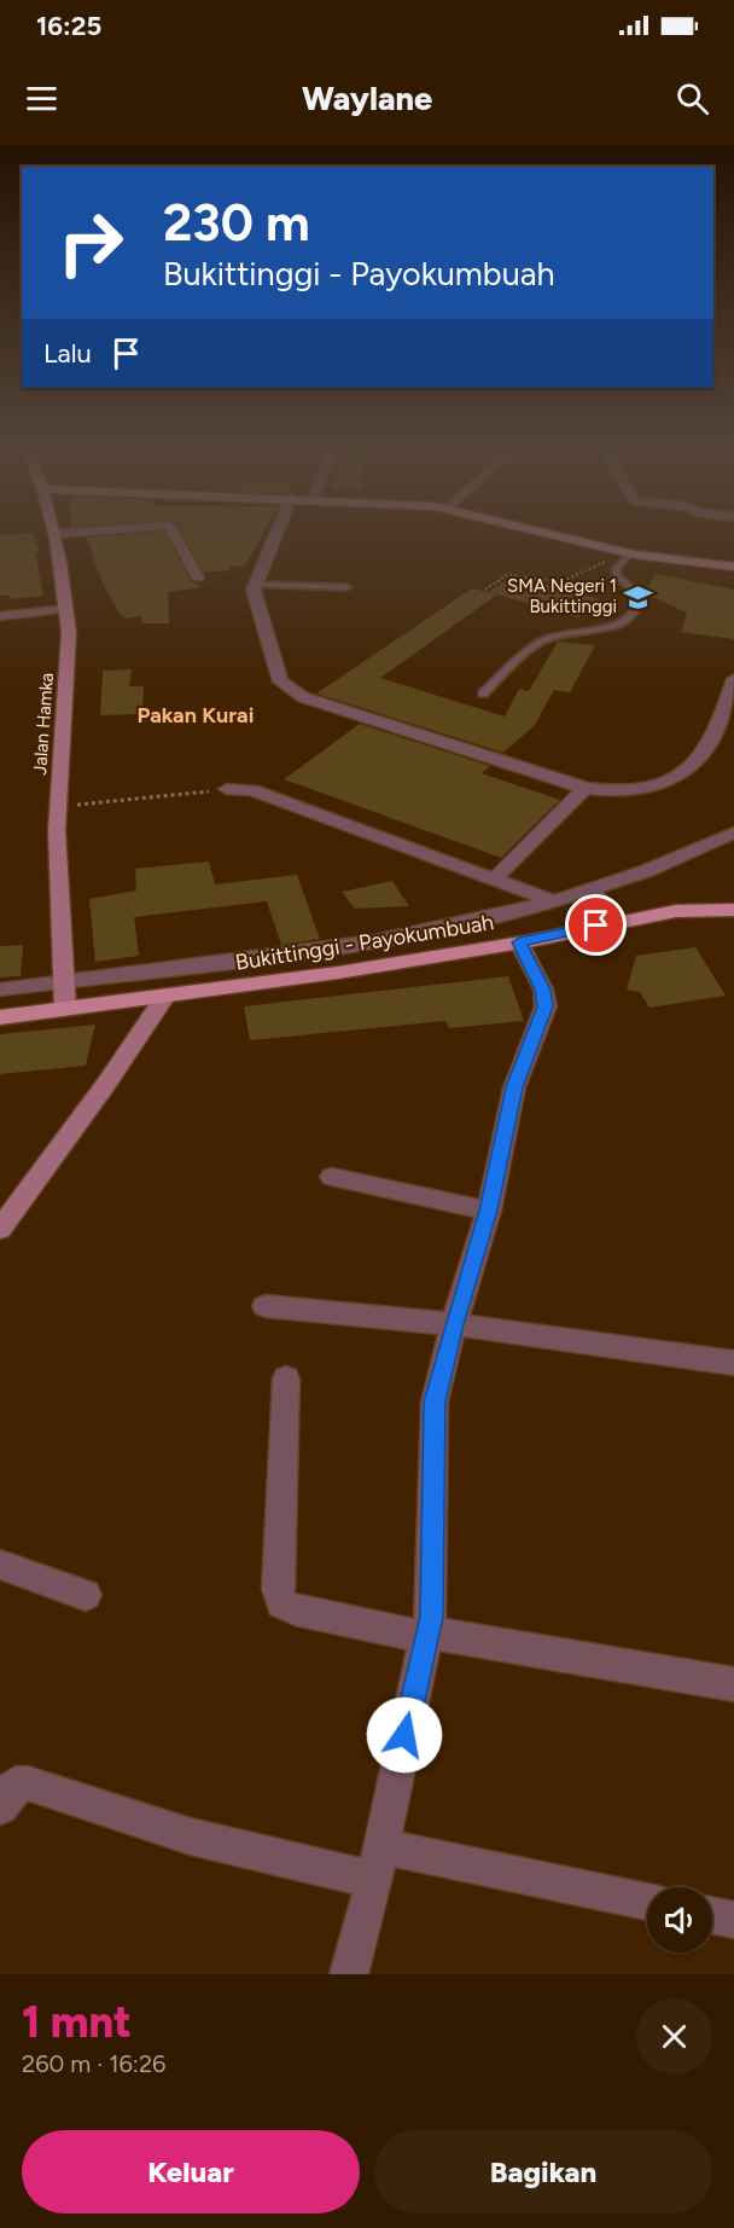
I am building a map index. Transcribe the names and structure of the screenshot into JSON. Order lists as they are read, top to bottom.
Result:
{
  "streets": {
    "main road": ["Bukittinggi - Payokumbuah"],
    "street": ["Jalan Hamka"]
  },
  "crossings": [
    ["Jalan Hamka", "Bukittinggi - Payokumbuah"]
  ],
  "districts": ["Pakan Kurai"],
  "places": {
    "school or university": ["SMA Negeri 1 Bukittinggi"]
  },
  "page": {
    "status": "16:25",
    "header": "Waylane",
    "turn": ["230 m", "Bukittinggi - Payokumbuah"],
    "then": "Lalu",
    "heading": ["1 mnt", "260 m · 16:26"],
    "buttons": ["Keluar", "Bagikan"]
  }
}
